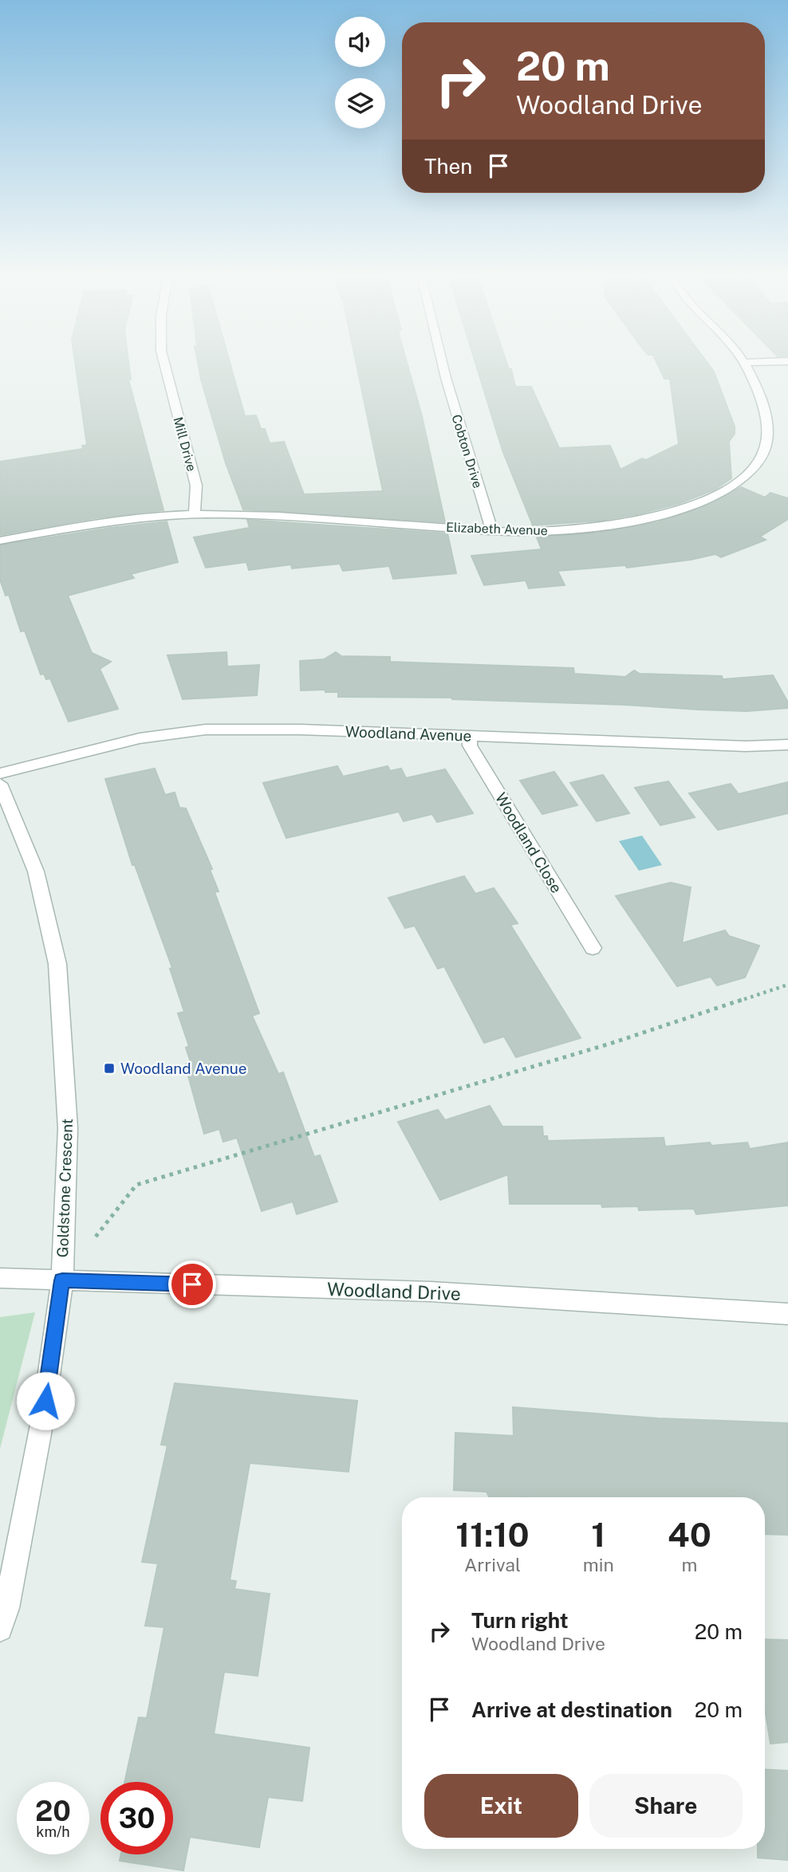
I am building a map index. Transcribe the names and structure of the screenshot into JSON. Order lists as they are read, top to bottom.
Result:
{
  "streets": {
    "street": [
      "Mill Drive",
      "Cobton Drive",
      "Elizabeth Avenue",
      "Woodland Avenue",
      "Woodland Close",
      "Goldstone Crescent",
      "Woodland Drive"
    ]
  },
  "crossings": [
    ["Mill Drive", "Elizabeth Avenue"],
    ["Cobton Drive", "Elizabeth Avenue"],
    ["Woodland Avenue", "Woodland Close"],
    ["Goldstone Crescent", "Woodland Drive"]
  ],
  "places": {
    "transit": ["Woodland Avenue"]
  },
  "page": {
    "turn": ["20 m", "Woodland Drive"],
    "then": "Then",
    "eta": [
      "11:10",
      "Arrival",
      "1",
      "min",
      "40",
      "m"
    ],
    "list": [
      {
        "name": "Turn right",
        "note": "Woodland Drive",
        "value": "20 m"
      },
      {
        "name": "Arrive at destination",
        "value": "20 m"
      }
    ],
    "buttons": ["Exit", "Share"],
    "speed": "20 km/h",
    "limit": "30"
  }
}
